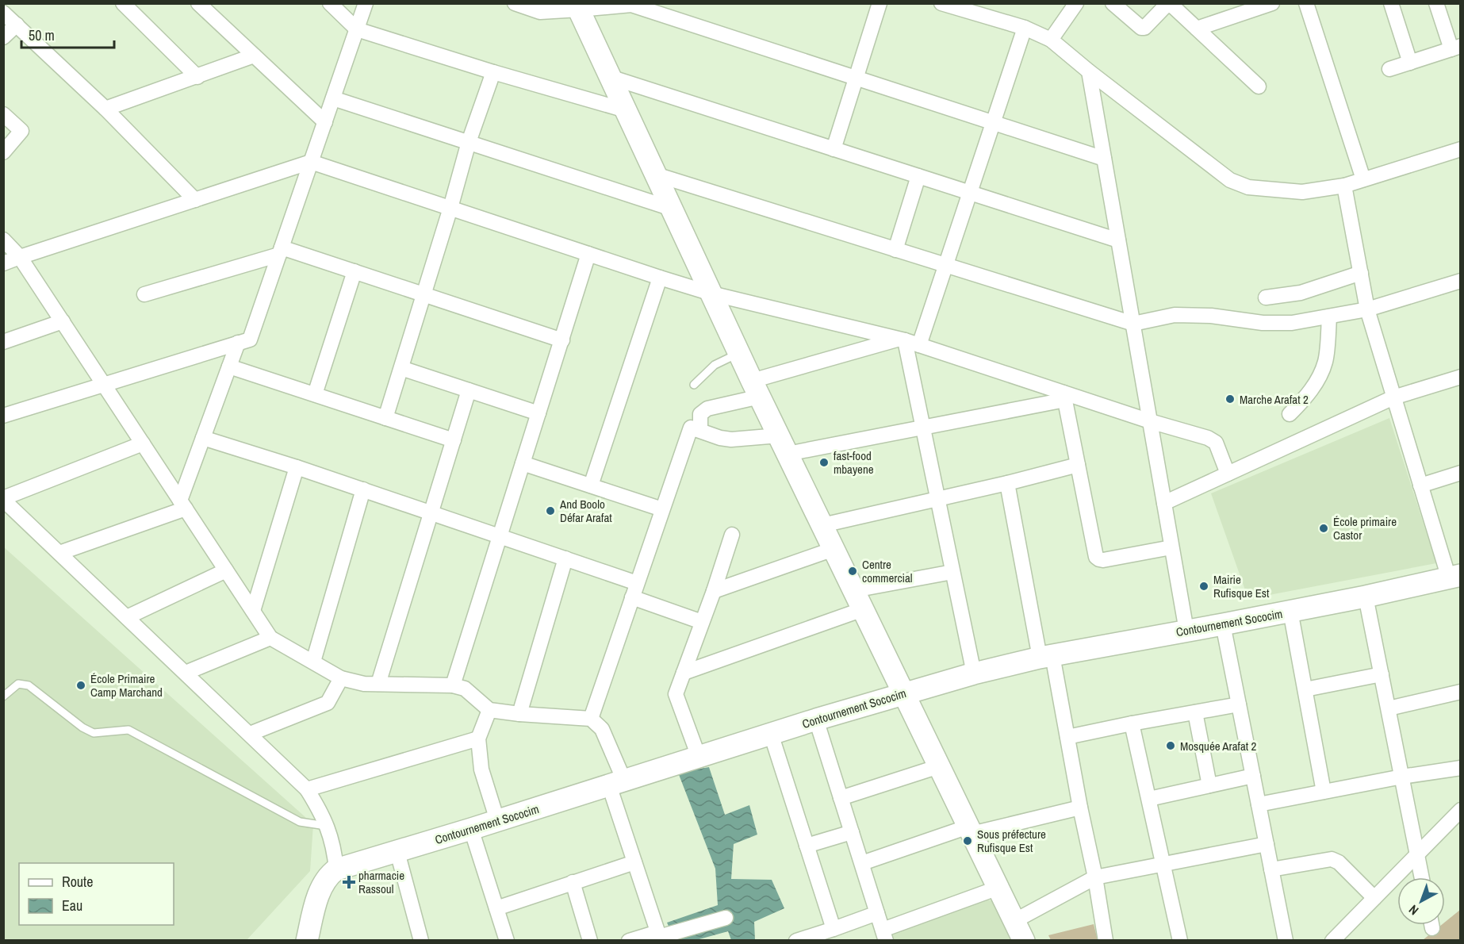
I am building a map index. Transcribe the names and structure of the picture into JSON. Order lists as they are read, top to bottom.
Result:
{
  "streets": {
    "street": ["Contournement Sococim"]
  },
  "places": {
    "other": [
      "Marche Arafat 2",
      "fast-food mbayene",
      "And Boolo Défar Arafat",
      "École primaire Castor",
      "Centre commercial",
      "Mairie Rufisque Est",
      "École Primaire Camp Marchand",
      "Mosquée Arafat 2",
      "Sous préfecture Rufisque Est"
    ],
    "health": ["pharmacie Rassoul"]
  },
  "legend": ["Route", "Eau"],
  "scale_bar": "50 m",
  "north": "bottom left"
}
